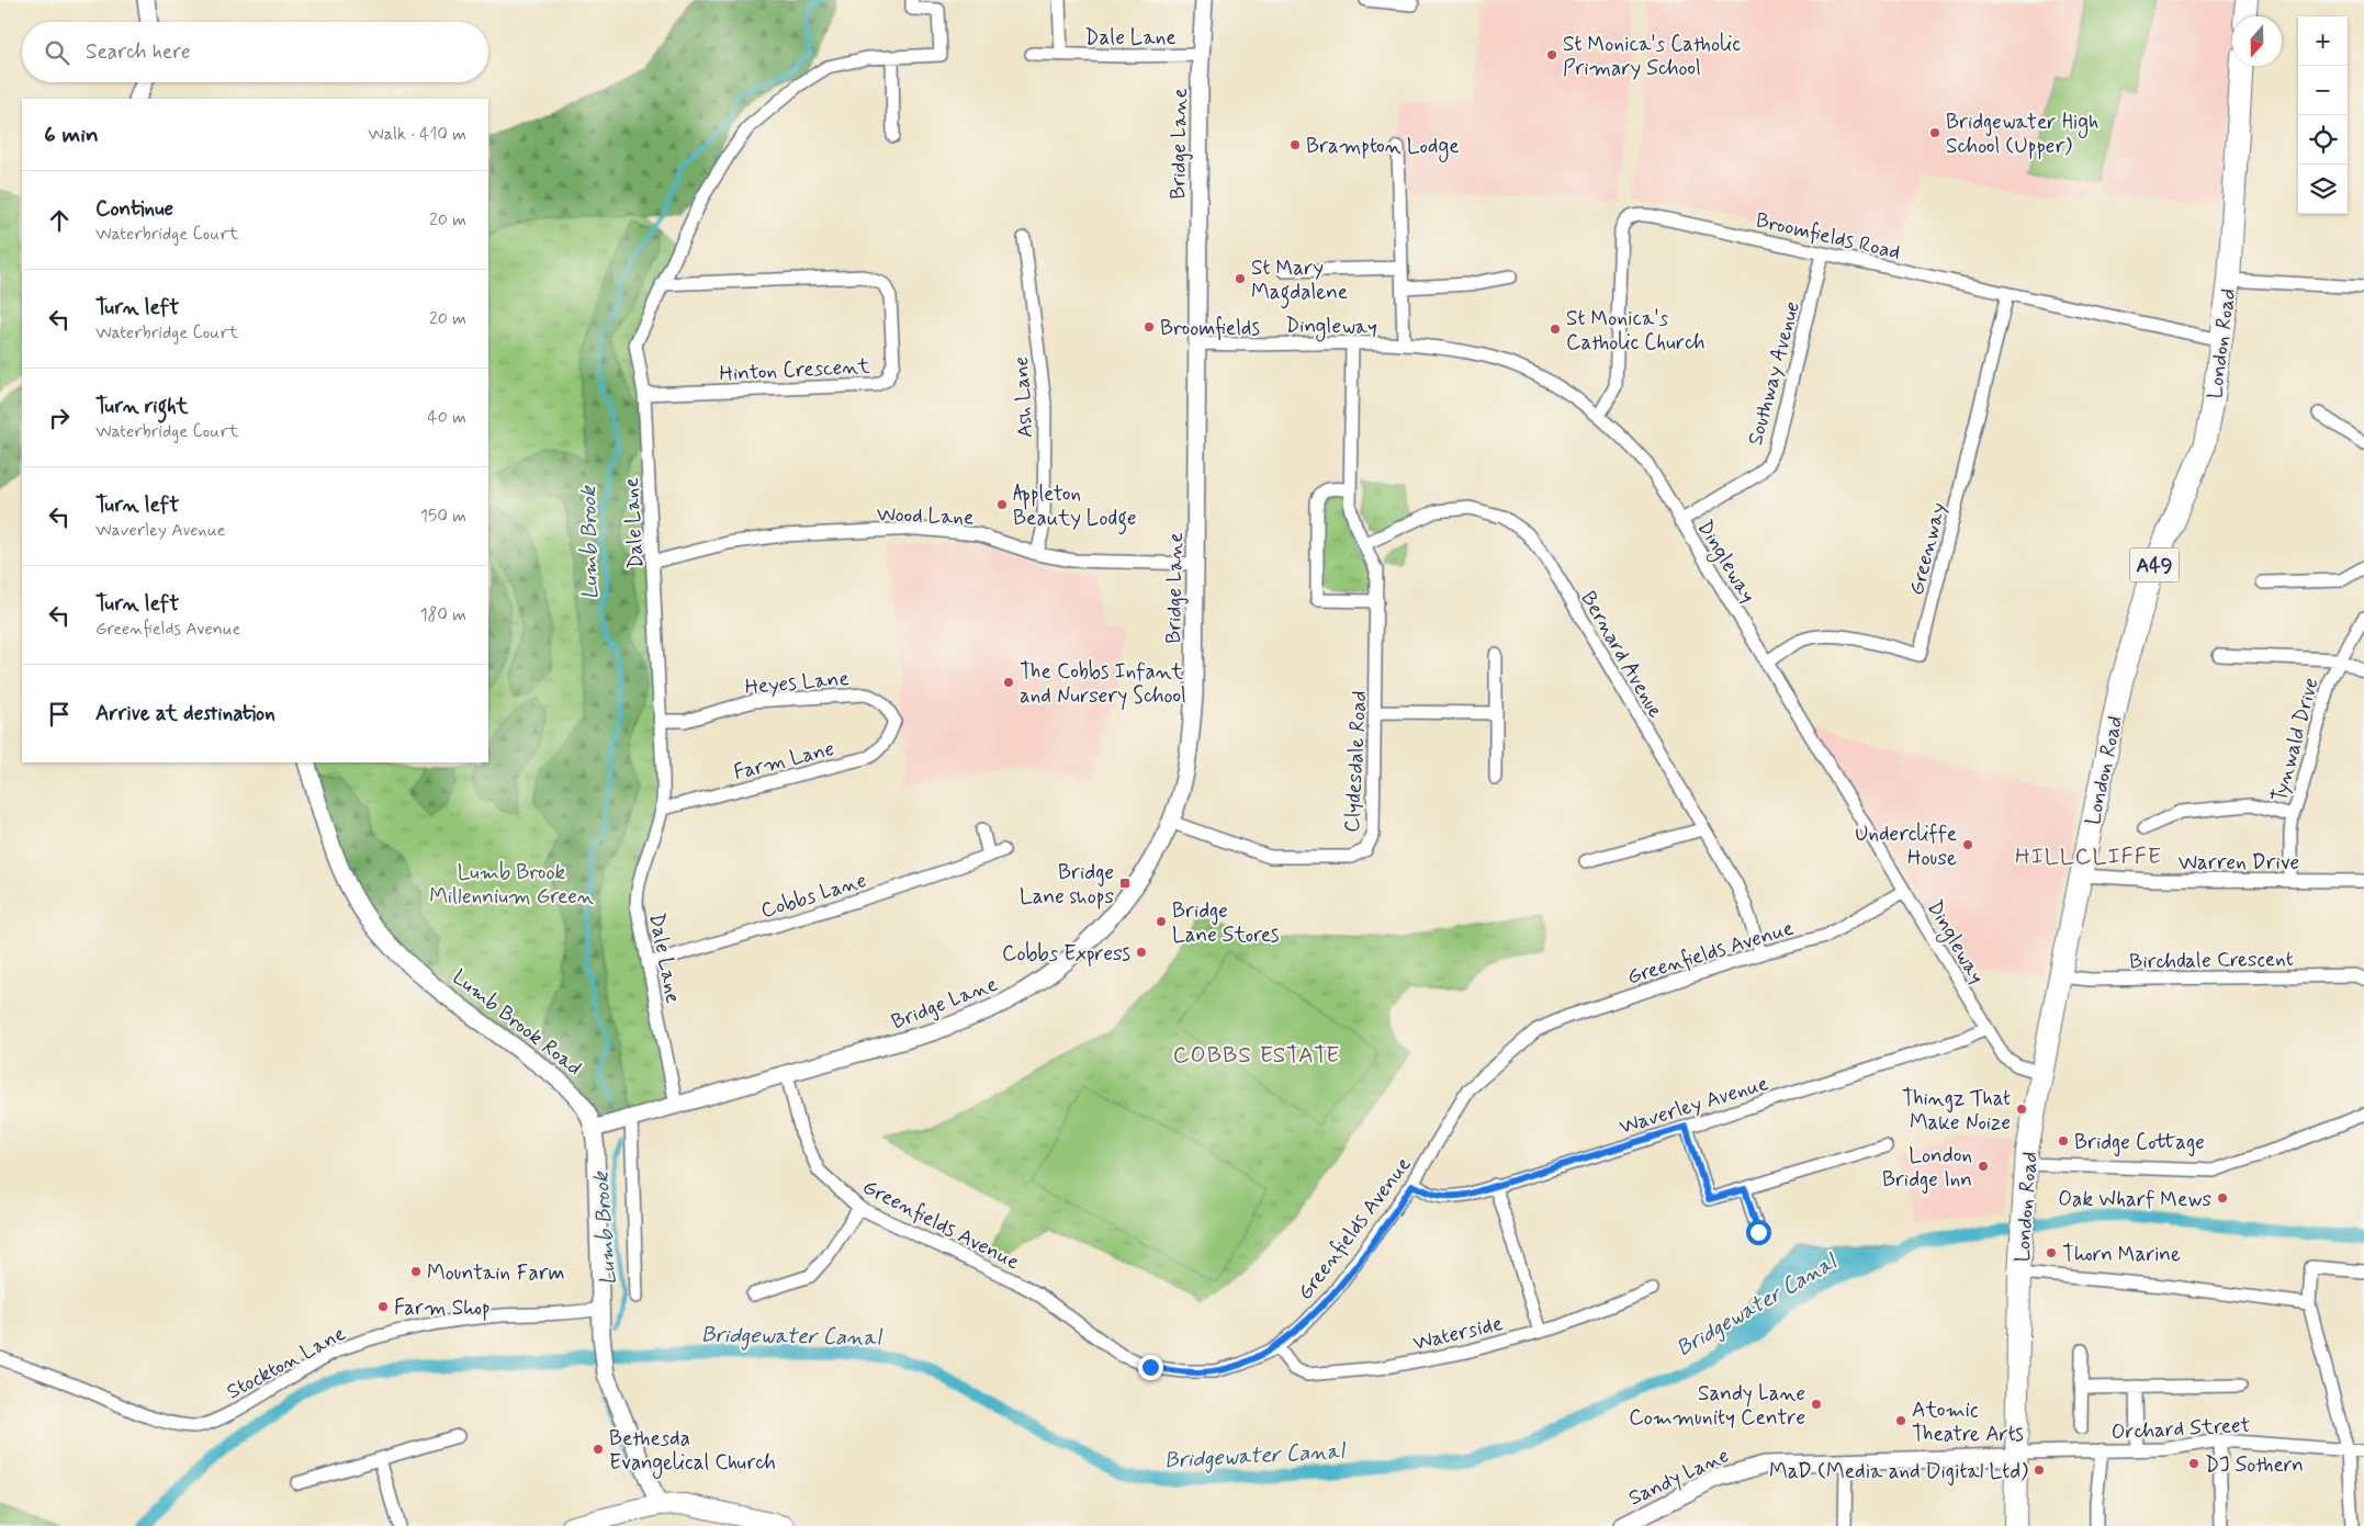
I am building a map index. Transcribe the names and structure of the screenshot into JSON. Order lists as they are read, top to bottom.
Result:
{
  "streets": {
    "highway": ["London Road", "A49"],
    "street": [
      "Dale Lane",
      "Bridge Lane",
      "Broomfields Road",
      "Dingleway",
      "Hinton Crescent",
      "Southway Avenue",
      "Ash Lane",
      "Wood Lane",
      "Greenway",
      "Bernard Avenue",
      "Heyes Lane",
      "Tynwald Drive",
      "Farm Lane",
      "Clydesdale Road",
      "Warren Drive",
      "Cobbs Lane",
      "Greenfields Avenue",
      "Birchdale Crescent",
      "Lumb Brook Road",
      "Waverley Avenue",
      "Waterside",
      "Stockton Lane",
      "Orchard Street",
      "Sandy Lane"
    ]
  },
  "crossings": [
    ["Dale Lane", "Bridge Lane"],
    ["Dale Lane", "Hinton Crescent"],
    ["Dale Lane", "Wood Lane"],
    ["Dale Lane", "Heyes Lane"],
    ["Dale Lane", "Farm Lane"],
    ["Dale Lane", "Cobbs Lane"],
    ["Bridge Lane", "Dingleway"],
    ["Bridge Lane", "Wood Lane"],
    ["Bridge Lane", "Clydesdale Road"],
    ["Bridge Lane", "Greenfields Avenue"],
    ["Bridge Lane", "Lumb Brook Road"],
    ["Broomfields Road", "Dingleway"],
    ["Broomfields Road", "London Road"],
    ["Broomfields Road", "Southway Avenue"],
    ["Broomfields Road", "Greenway"],
    ["Dingleway", "London Road"],
    ["Dingleway", "Southway Avenue"],
    ["Dingleway", "Greenway"],
    ["Dingleway", "Clydesdale Road"],
    ["Dingleway", "Greenfields Avenue"],
    ["Dingleway", "Waverley Avenue"],
    ["London Road", "Warren Drive"],
    ["London Road", "Birchdale Crescent"],
    ["London Road", "Orchard Street"],
    ["London Road", "Sandy Lane"],
    ["Ash Lane", "Wood Lane"],
    ["Bernard Avenue", "Clydesdale Road"],
    ["Bernard Avenue", "Greenfields Avenue"],
    ["Heyes Lane", "Farm Lane"],
    ["Tynwald Drive", "Warren Drive"],
    ["Greenfields Avenue", "Waverley Avenue"],
    ["Greenfields Avenue", "Waterside"],
    ["Lumb Brook Road", "Stockton Lane"],
    ["Orchard Street", "Sandy Lane"]
  ],
  "districts": ["HILLCLIFFE", "COBBS ESTATE"],
  "water": ["Lumb Brook", "Bridgewater Canal"],
  "parks": ["Lumb Brook Millennium Green"],
  "places": {
    "other": [
      "St Monica's Catholic Primary School",
      "Bridgewater High School (Upper)",
      "Brampton Lodge",
      "St Mary Magdalene",
      "Broomfields",
      "St Monica's Catholic Church",
      "Appleton Beauty Lodge",
      "The Cobbs Infant and Nursery School",
      "Undercliffe House",
      "Bridge Lane Stores",
      "Cobbs Express",
      "Thingz That Make Noize",
      "Bridge Cottage",
      "London Bridge Inn",
      "Oak Wharf Mews",
      "Thorn Marine",
      "Mountain Farm",
      "Farm Shop",
      "Sandy Lane Community Centre",
      "Atomic Theatre Arts",
      "Bethesda Evangelical Church",
      "DJ Sothern",
      "MaD (Media and Digital Ltd)"
    ],
    "transit": ["Bridge Lane shops"]
  },
  "north": "bottom",
  "page": {
    "map_buttons": ["+", "−"],
    "search": "Search here",
    "heading": ["6 min", "Walk · 410 m"],
    "list": [
      ["Continue", "Waterbridge Court", "20 m"],
      ["Turn left", "Waterbridge Court", "20 m"],
      ["Turn right", "Waterbridge Court", "40 m"],
      ["Turn left", "Waverley Avenue", "150 m"],
      ["Turn left", "Greenfields Avenue", "180 m"],
      "Arrive at destination"
    ]
  }
}
